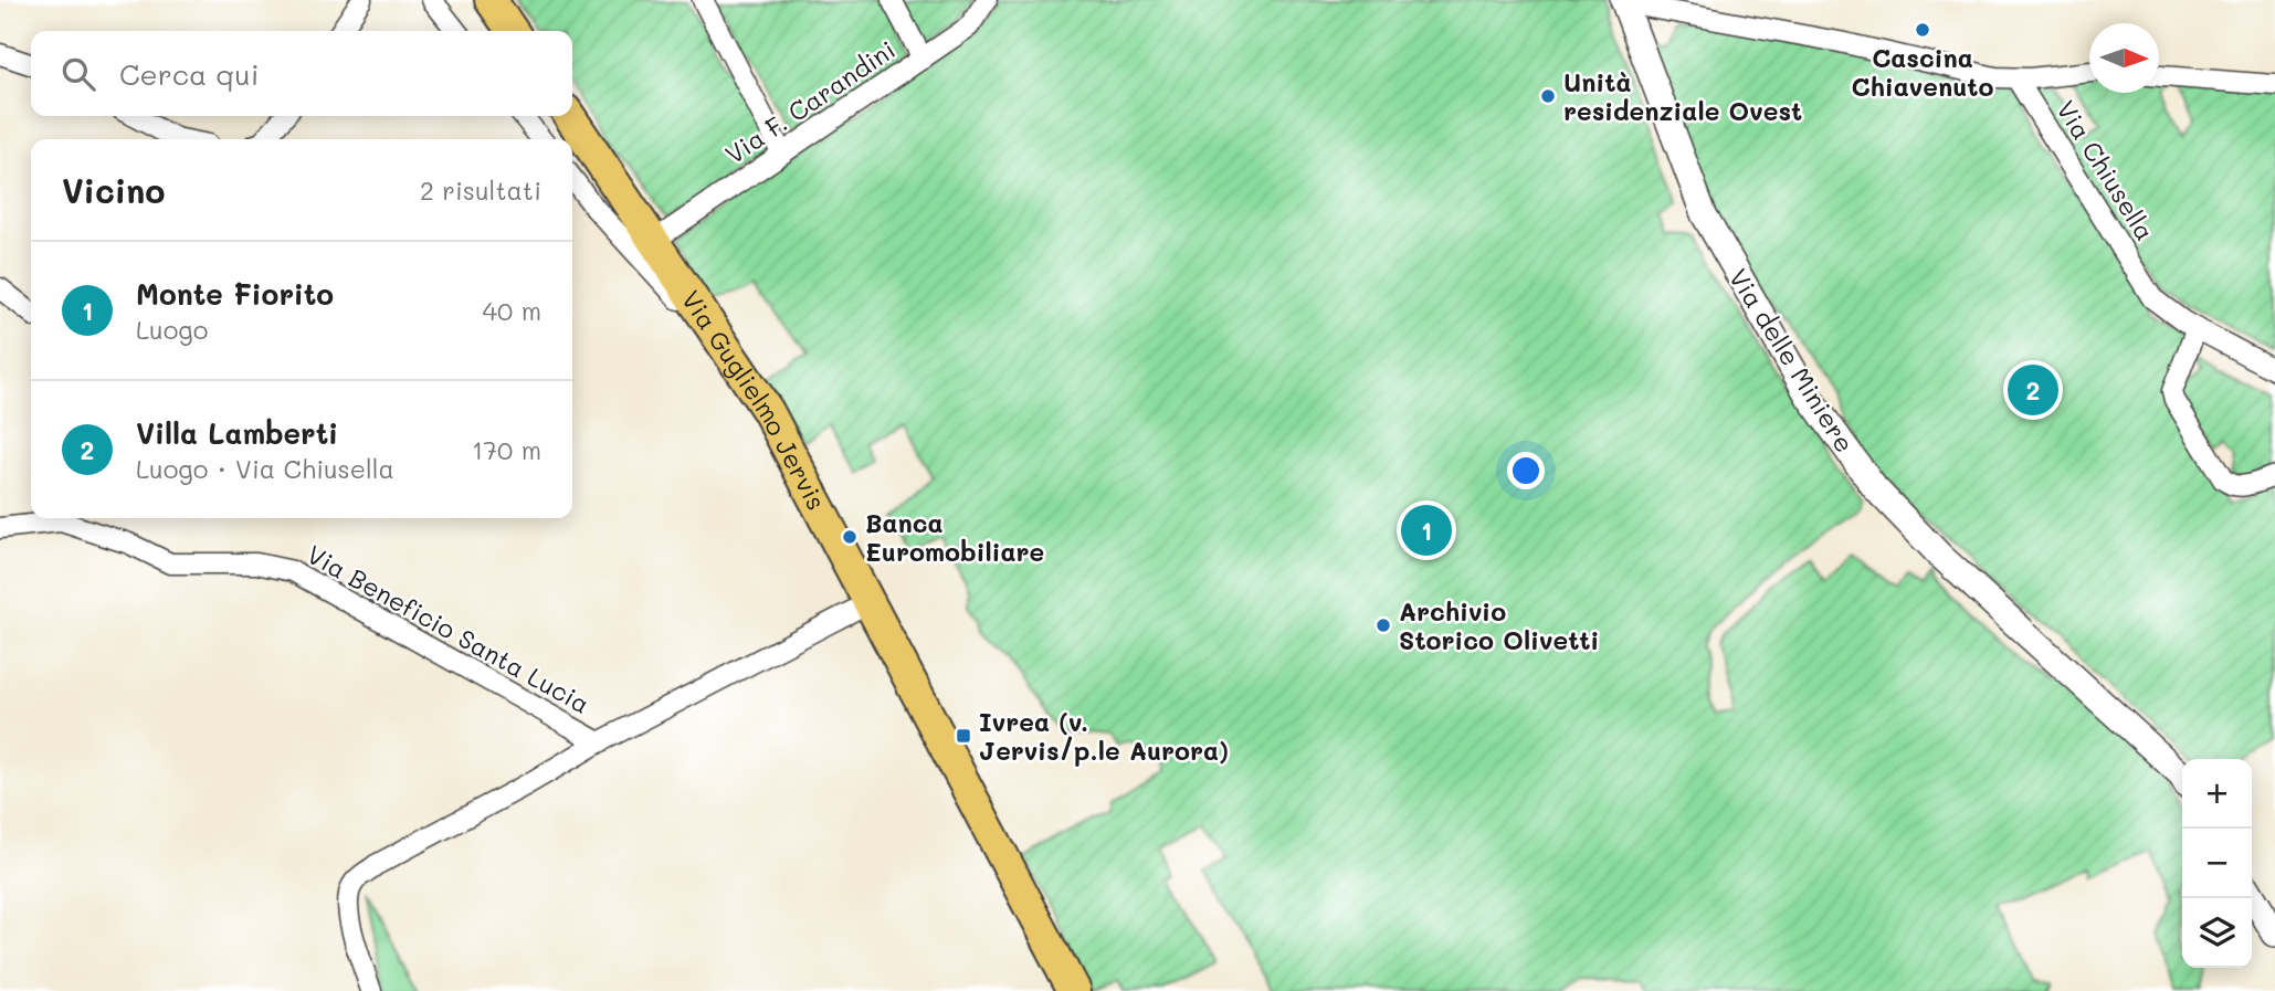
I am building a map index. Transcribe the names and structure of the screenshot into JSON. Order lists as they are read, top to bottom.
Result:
{
  "streets": {
    "main road": ["Via Guglielmo Jervis"],
    "street": [
      "Via F. Carandini",
      "Via Chiusella",
      "Via delle Miniere",
      "Via Beneficio Santa Lucia"
    ]
  },
  "crossings": [
    ["Via F. Carandini", "Via Guglielmo Jervis"],
    ["Via Guglielmo Jervis", "Via Beneficio Santa Lucia"]
  ],
  "places": {
    "other": [
      "Cascina Chiavenuto",
      "Unità residenziale Ovest",
      "Banca Euromobiliare",
      "Archivio Storico Olivetti"
    ],
    "transit": ["Ivrea (v. Jervis/p.le Aurora)"]
  },
  "north": "right",
  "page": {
    "search": "Cerca qui",
    "heading": ["Vicino", "2 risultati"],
    "list": [
      {
        "mark": "1",
        "name": "Monte Fiorito",
        "note": "Luogo",
        "value": "40 m"
      },
      {
        "mark": "2",
        "name": "Villa Lamberti",
        "note": "Luogo · Via Chiusella",
        "value": "170 m"
      }
    ],
    "pins": ["2", "1"],
    "map_buttons": ["+", "−"]
  }
}
